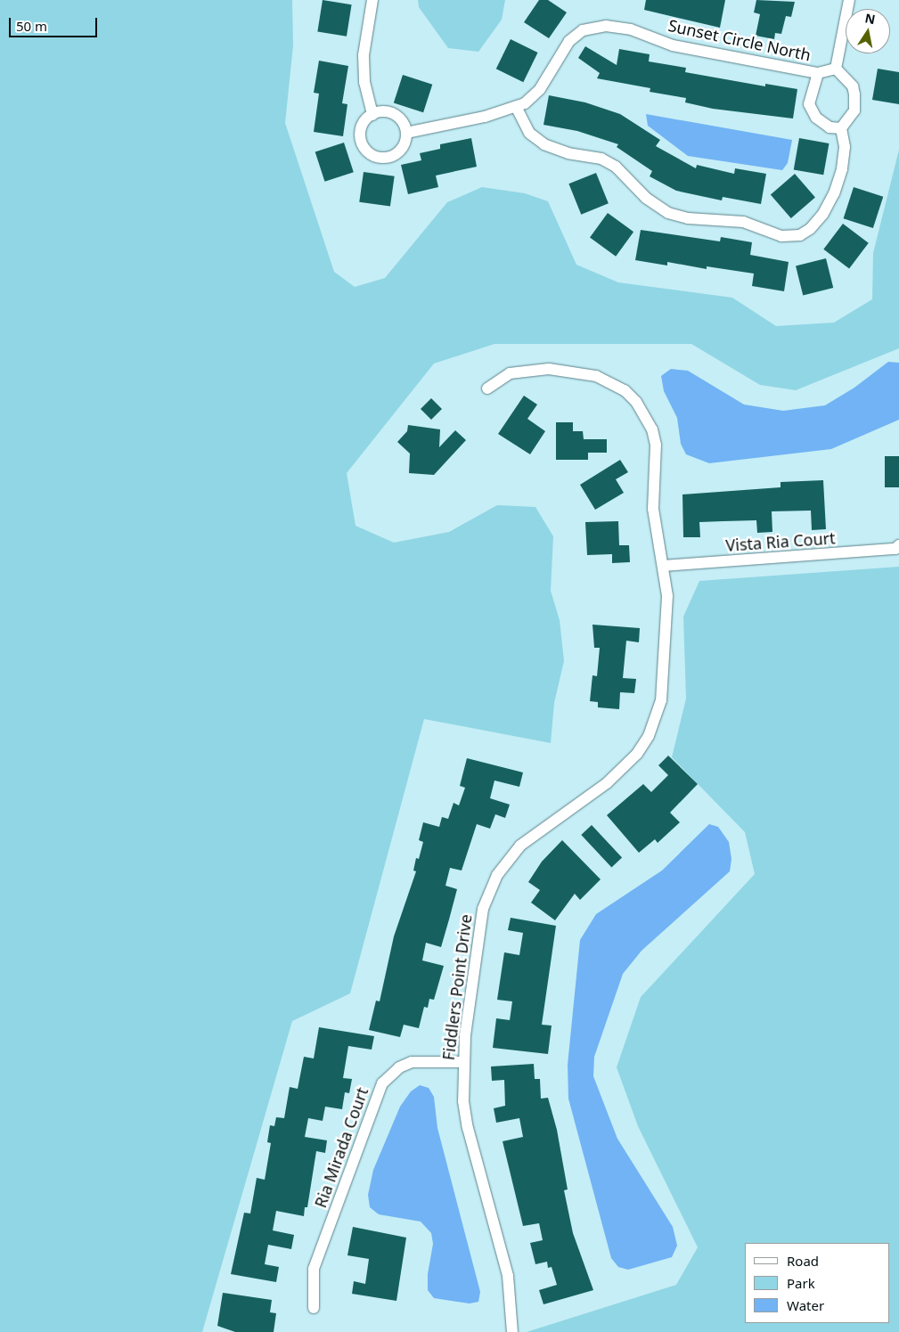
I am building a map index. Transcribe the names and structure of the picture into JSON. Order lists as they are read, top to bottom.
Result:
{
  "streets": {
    "street": [
      "Sunset Circle North",
      "Vista Ria Court",
      "Fiddlers Point Drive",
      "Ria Mirada Court"
    ]
  },
  "crossings": [
    ["Vista Ria Court", "Fiddlers Point Drive"],
    ["Fiddlers Point Drive", "Ria Mirada Court"]
  ],
  "legend": ["Road", "Park", "Water"],
  "scale_bar": "50 m",
  "north": "top"
}
